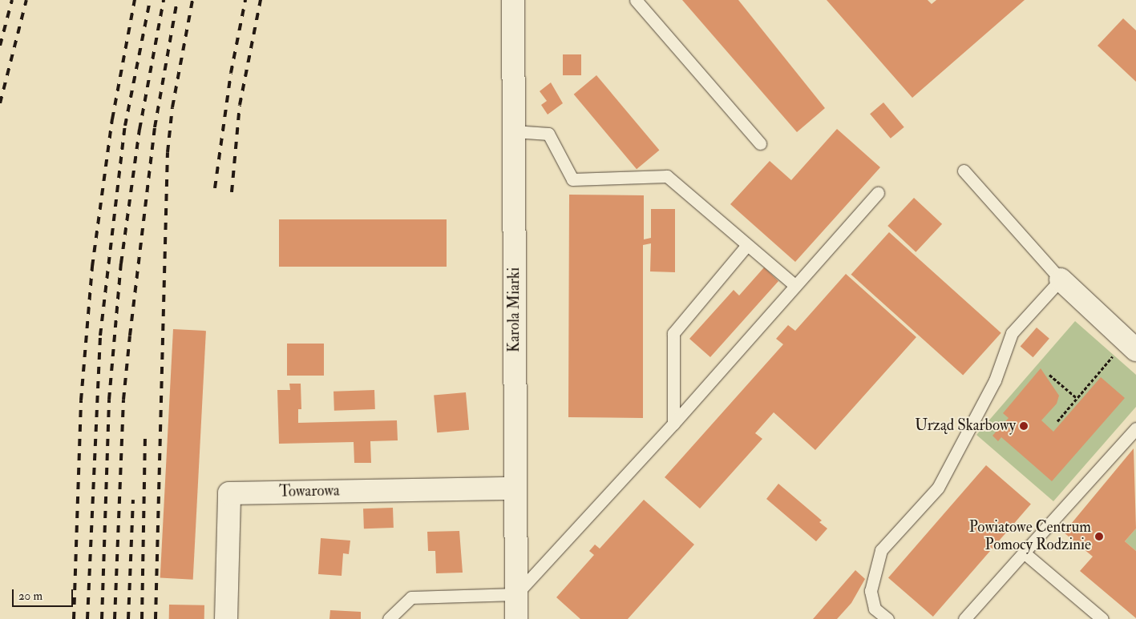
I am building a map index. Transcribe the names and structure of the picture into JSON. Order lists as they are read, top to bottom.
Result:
{
  "streets": {
    "street": ["Karola Miarki", "Towarowa"]
  },
  "crossings": [
    ["Karola Miarki", "Towarowa"]
  ],
  "places": ["Urząd Skarbowy", "Powiatowe Centrum Pomocy Rodzinie"],
  "scale_bar": "20 m"
}
